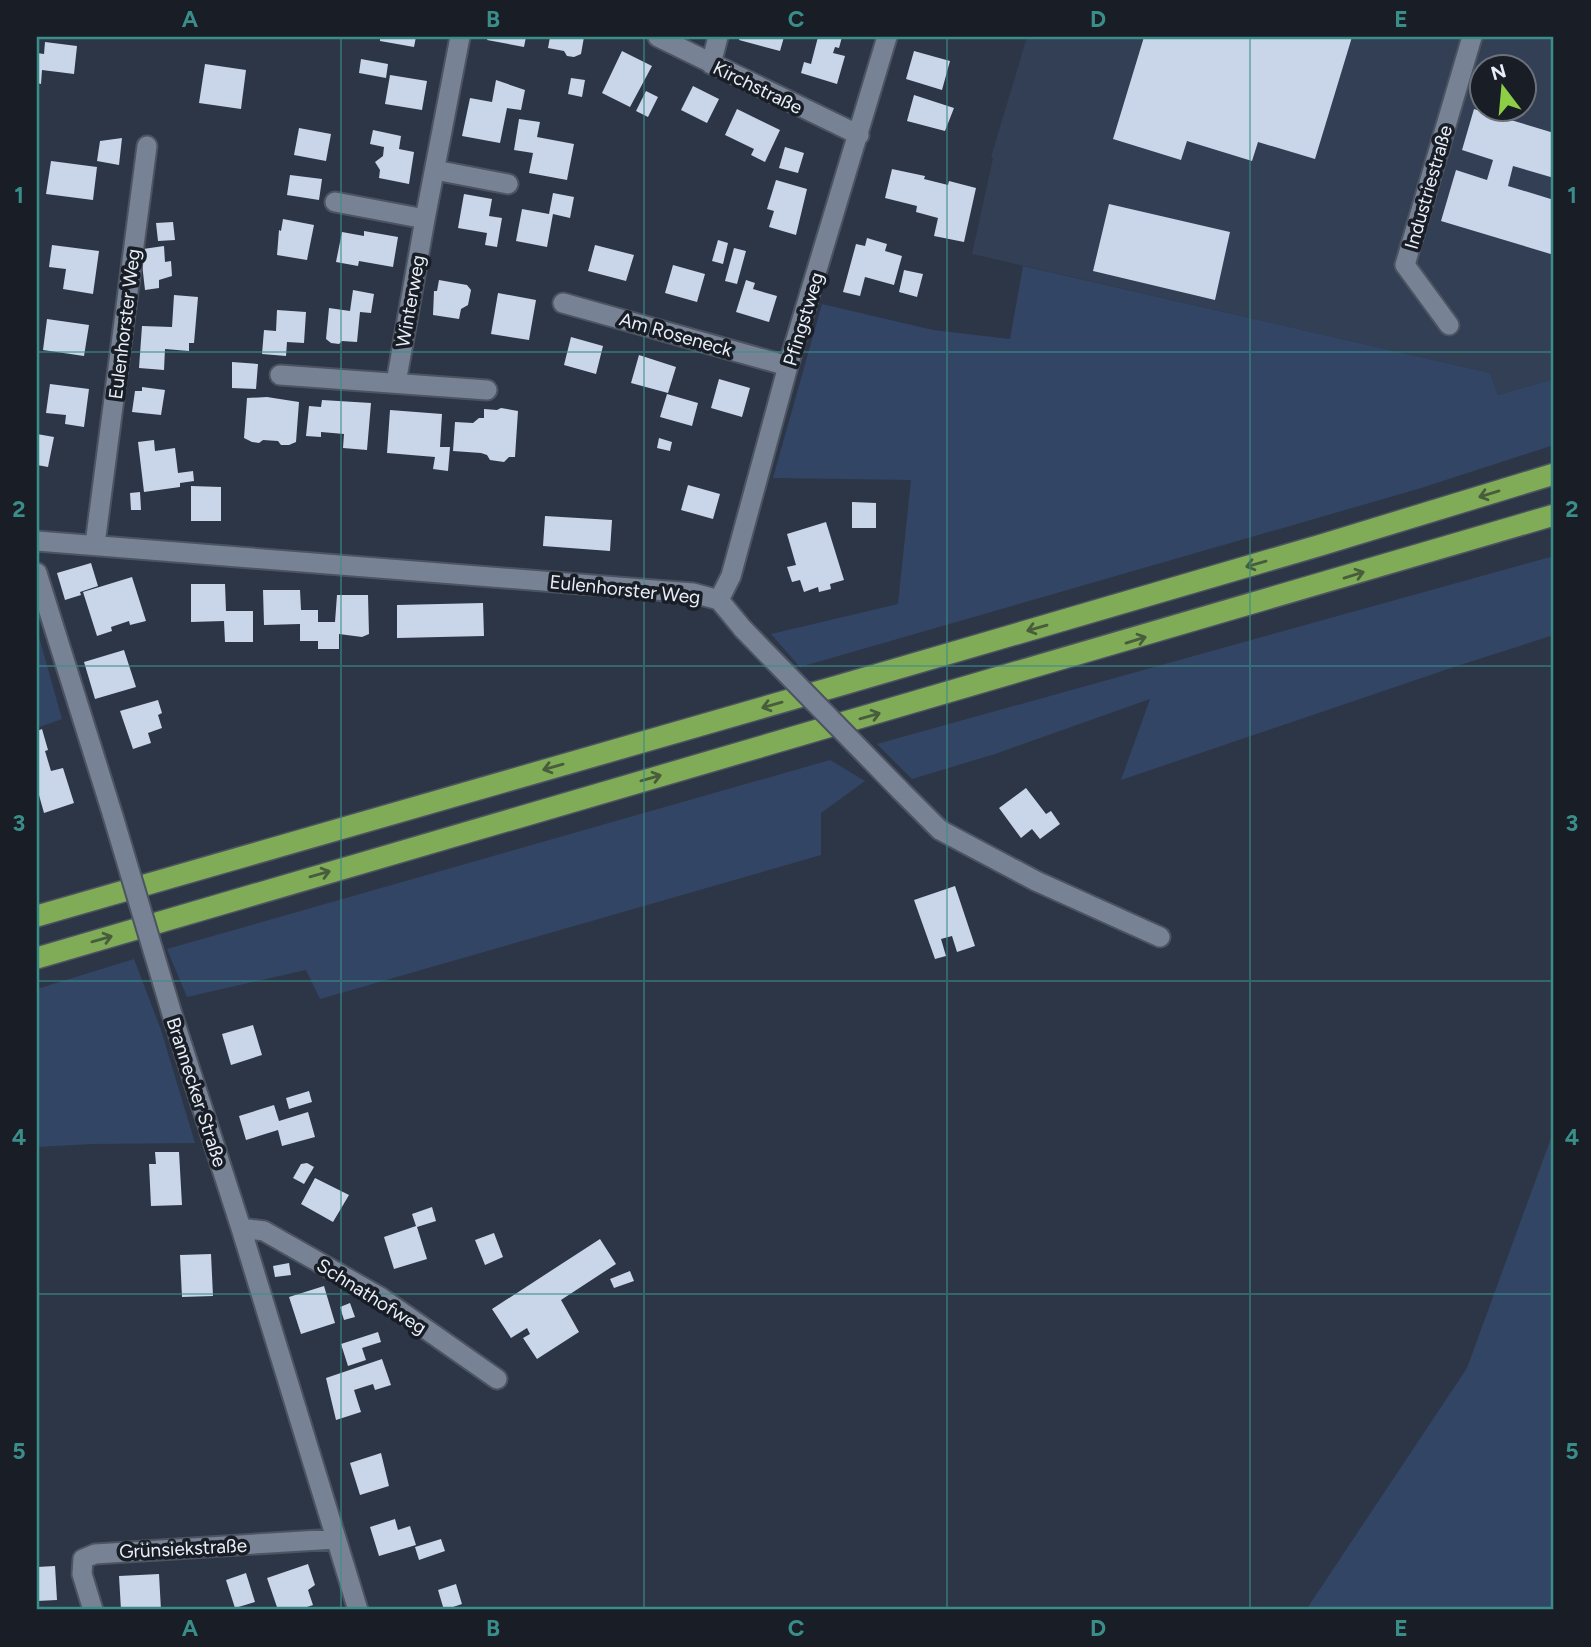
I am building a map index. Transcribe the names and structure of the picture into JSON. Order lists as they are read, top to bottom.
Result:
{
  "streets": {
    "street": [
      "Kirchstraße",
      "Industriestraße",
      "Winterweg",
      "Pfingstweg",
      "Eulenhorster Weg",
      "Am Roseneck",
      "Brannecker Straße",
      "Schnathofweg",
      "Grünsiekstraße"
    ]
  },
  "crossings": [
    ["Kirchstraße", "Pfingstweg"],
    ["Pfingstweg", "Eulenhorster Weg"],
    ["Pfingstweg", "Am Roseneck"],
    ["Brannecker Straße", "Schnathofweg"],
    ["Brannecker Straße", "Grünsiekstraße"]
  ],
  "north": "top",
  "grid": {
    "columns": [
      "A",
      "B",
      "C",
      "D",
      "E"
    ],
    "rows": [
      "1",
      "2",
      "3",
      "4",
      "5"
    ]
  }
}
